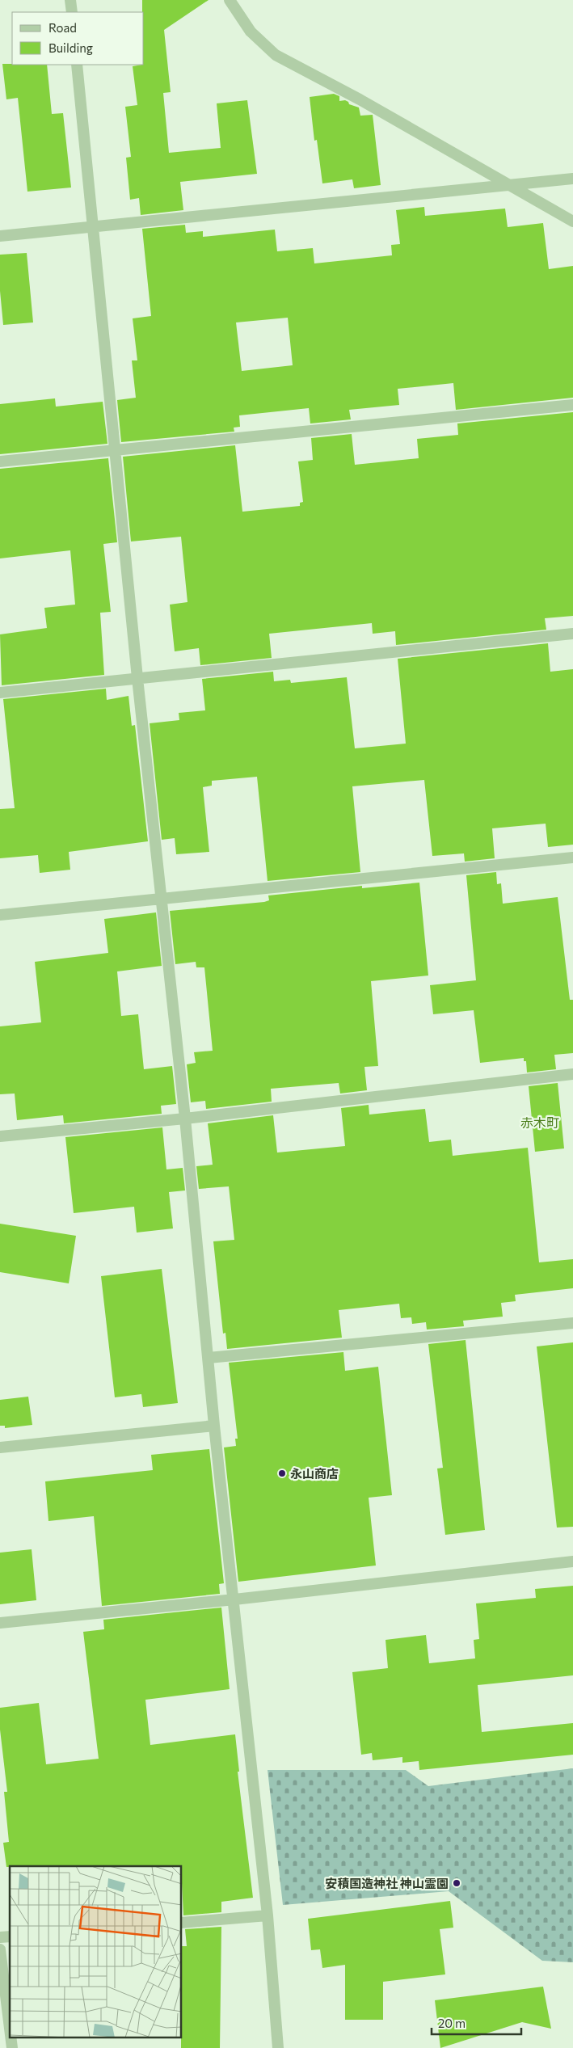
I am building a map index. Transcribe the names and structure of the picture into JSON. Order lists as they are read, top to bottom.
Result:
{
  "districts": ["赤木町"],
  "places": ["永山商店", "安積国造神社 神山霊園"],
  "legend": ["Road", "Building"],
  "scale_bar": "20 m"
}
